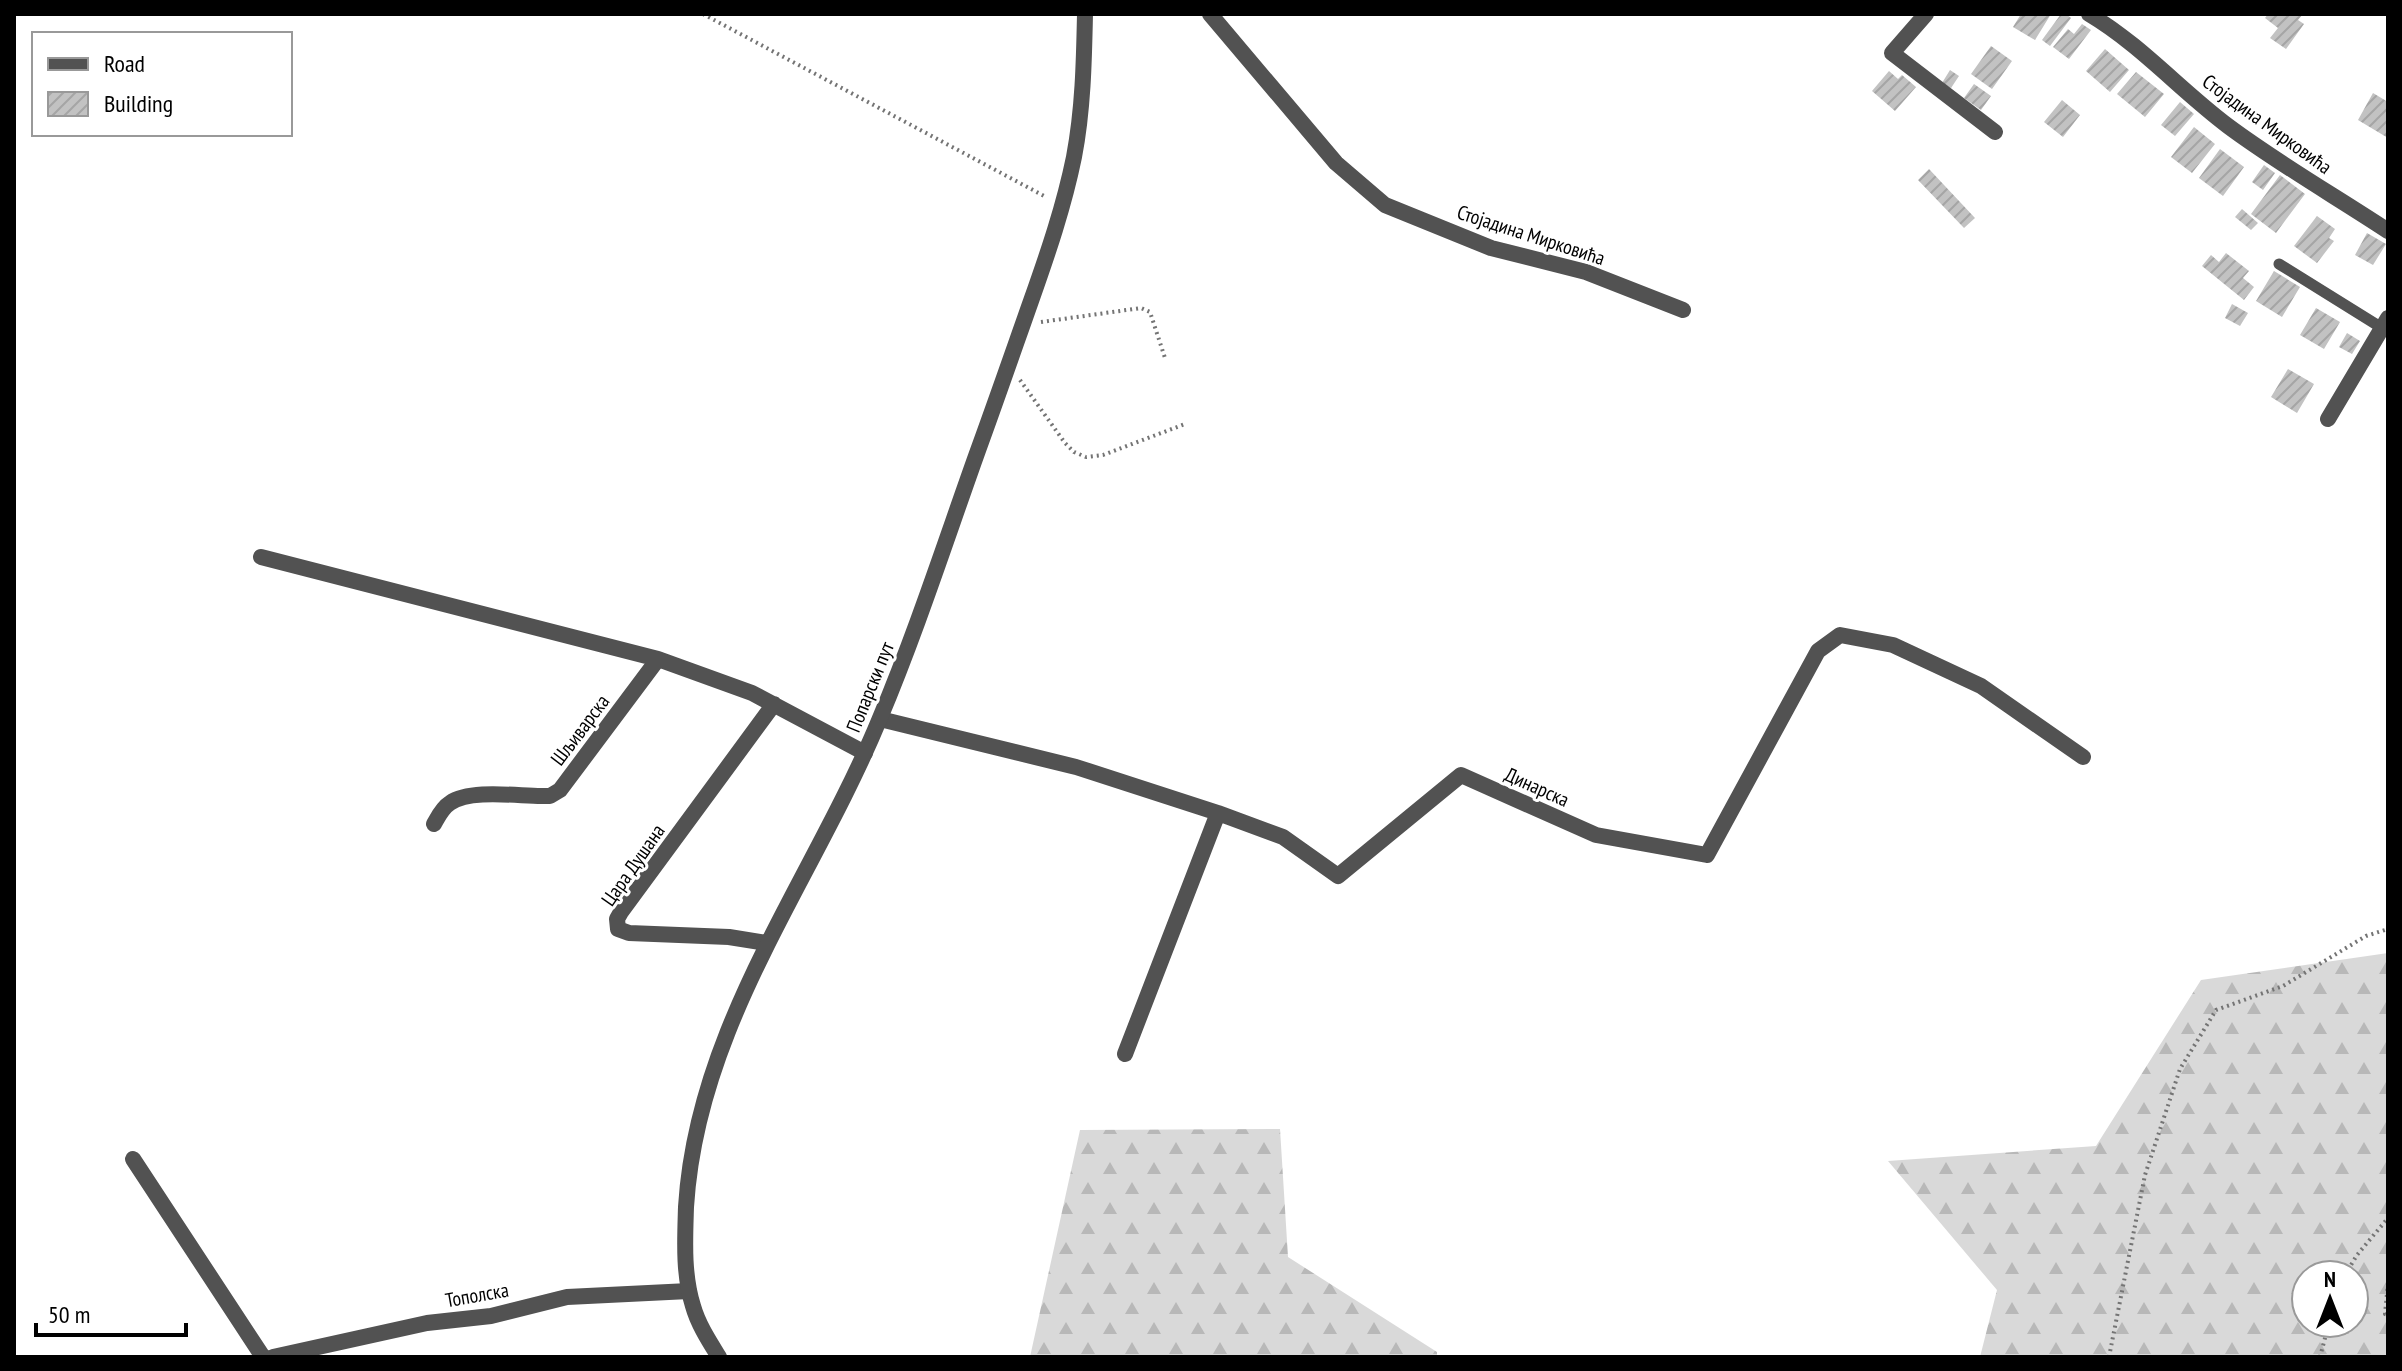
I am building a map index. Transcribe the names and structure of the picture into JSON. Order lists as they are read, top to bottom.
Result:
{
  "streets": {
    "street": [
      "Стојадина Мирковића",
      "Попарски пут",
      "Шљиварска",
      "Динарска",
      "Цара Душана",
      "Тополска"
    ]
  },
  "crossings": [
    ["Попарски пут", "Динарска"],
    ["Попарски пут", "Цара Душана"],
    ["Попарски пут", "Тополска"]
  ],
  "legend": ["Road", "Building"],
  "scale_bar": "50 m",
  "north": "top"
}
